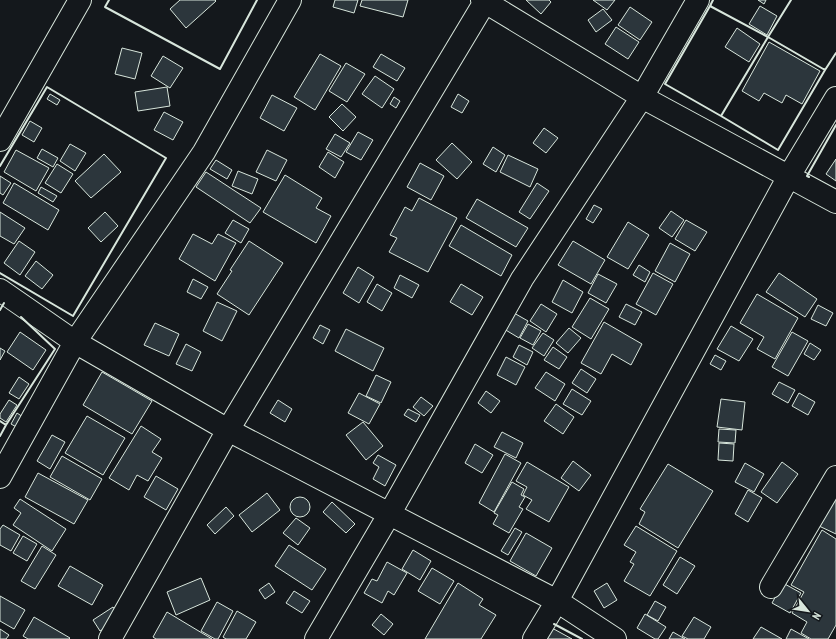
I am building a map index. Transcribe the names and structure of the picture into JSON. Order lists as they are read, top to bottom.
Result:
{
  "north": "bottom right"
}
